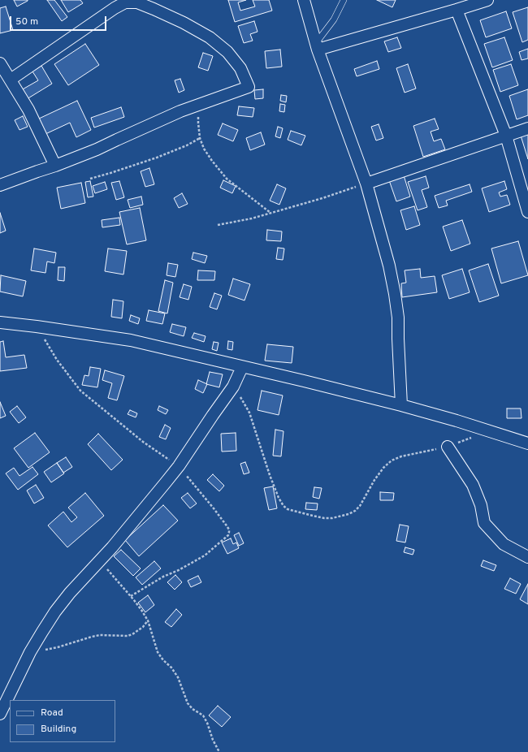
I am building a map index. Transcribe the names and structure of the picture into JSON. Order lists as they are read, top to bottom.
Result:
{
  "legend": ["Road", "Building"],
  "scale_bar": "50 m"
}
